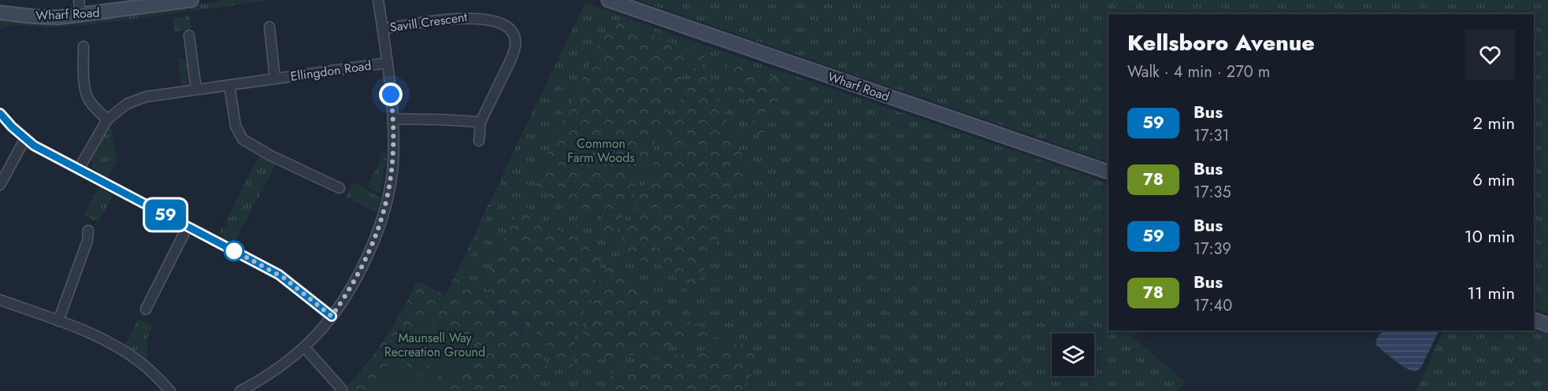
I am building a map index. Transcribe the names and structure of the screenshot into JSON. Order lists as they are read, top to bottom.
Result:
{
  "streets": {
    "main road": ["Wharf Road"],
    "street": ["Savill Crescent", "Ellingdon Road"]
  },
  "parks": ["Common Farm Woods", "Maunsell Way Recreation Ground"],
  "lines": ["bus line 59"],
  "page": {
    "on_map": "59",
    "heading": ["Kellsboro Avenue", "Walk · 4 min · 270 m"],
    "list": [
      {
        "mark": "59",
        "name": "Bus",
        "note": "17:31",
        "value": "2 min"
      },
      {
        "mark": "78",
        "name": "Bus",
        "note": "17:35",
        "value": "6 min"
      },
      {
        "mark": "59",
        "name": "Bus",
        "note": "17:39",
        "value": "10 min"
      },
      {
        "mark": "78",
        "name": "Bus",
        "note": "17:40",
        "value": "11 min"
      }
    ]
  }
}
